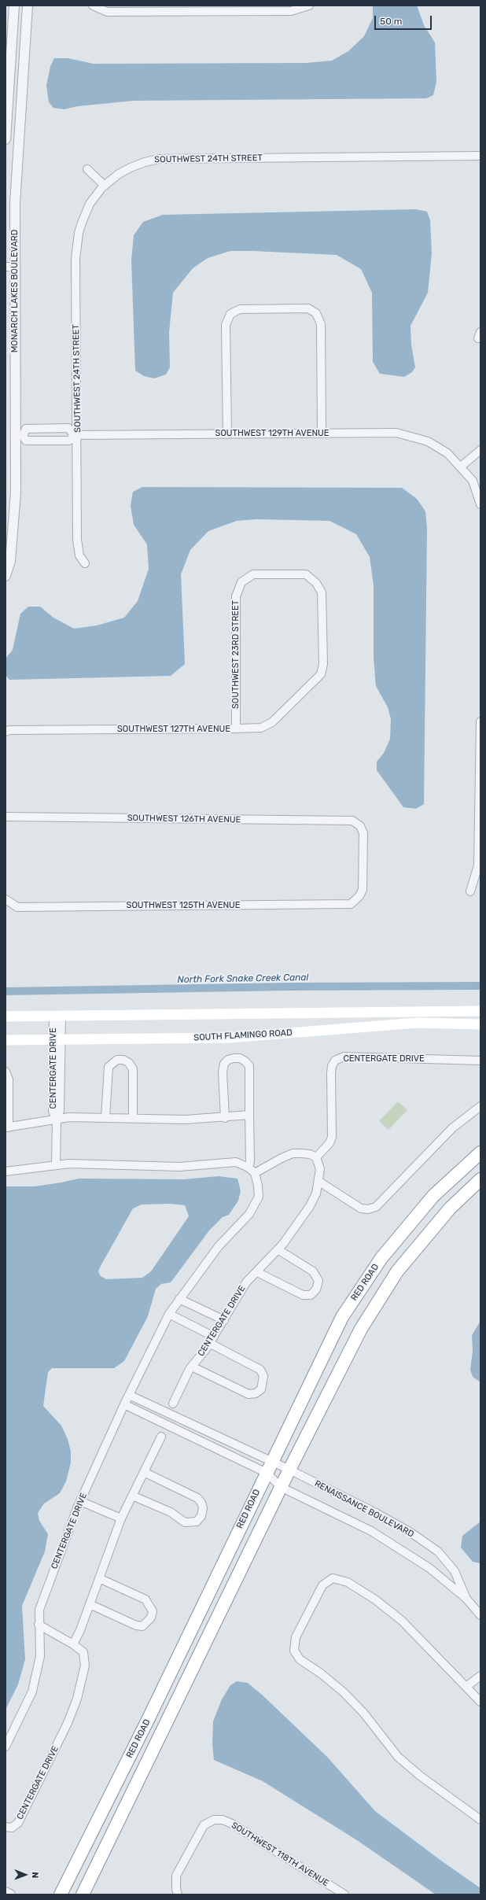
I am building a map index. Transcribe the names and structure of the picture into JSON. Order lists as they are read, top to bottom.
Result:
{
  "streets": {
    "highway": ["RED ROAD"],
    "main road": ["SOUTH FLAMINGO ROAD"],
    "street": [
      "SOUTHWEST 24TH STREET",
      "MONARCH LAKES BOULEVARD",
      "SOUTHWEST 129TH AVENUE",
      "SOUTHWEST 23RD STREET",
      "SOUTHWEST 127TH AVENUE",
      "SOUTHWEST 126TH AVENUE",
      "SOUTHWEST 125TH AVENUE",
      "CENTERGATE DRIVE",
      "RENAISSANCE BOULEVARD",
      "SOUTHWEST 118TH AVENUE"
    ]
  },
  "crossings": [
    ["SOUTHWEST 24TH STREET", "SOUTHWEST 129TH AVENUE"],
    ["MONARCH LAKES BOULEVARD", "SOUTHWEST 129TH AVENUE"],
    ["SOUTHWEST 23RD STREET", "SOUTHWEST 127TH AVENUE"],
    ["SOUTHWEST 126TH AVENUE", "SOUTHWEST 125TH AVENUE"],
    ["SOUTH FLAMINGO ROAD", "CENTERGATE DRIVE"],
    ["RED ROAD", "RENAISSANCE BOULEVARD"]
  ],
  "water": ["North Fork Snake Creek Canal"],
  "scale_bar": "50 m",
  "north": "right"
}
